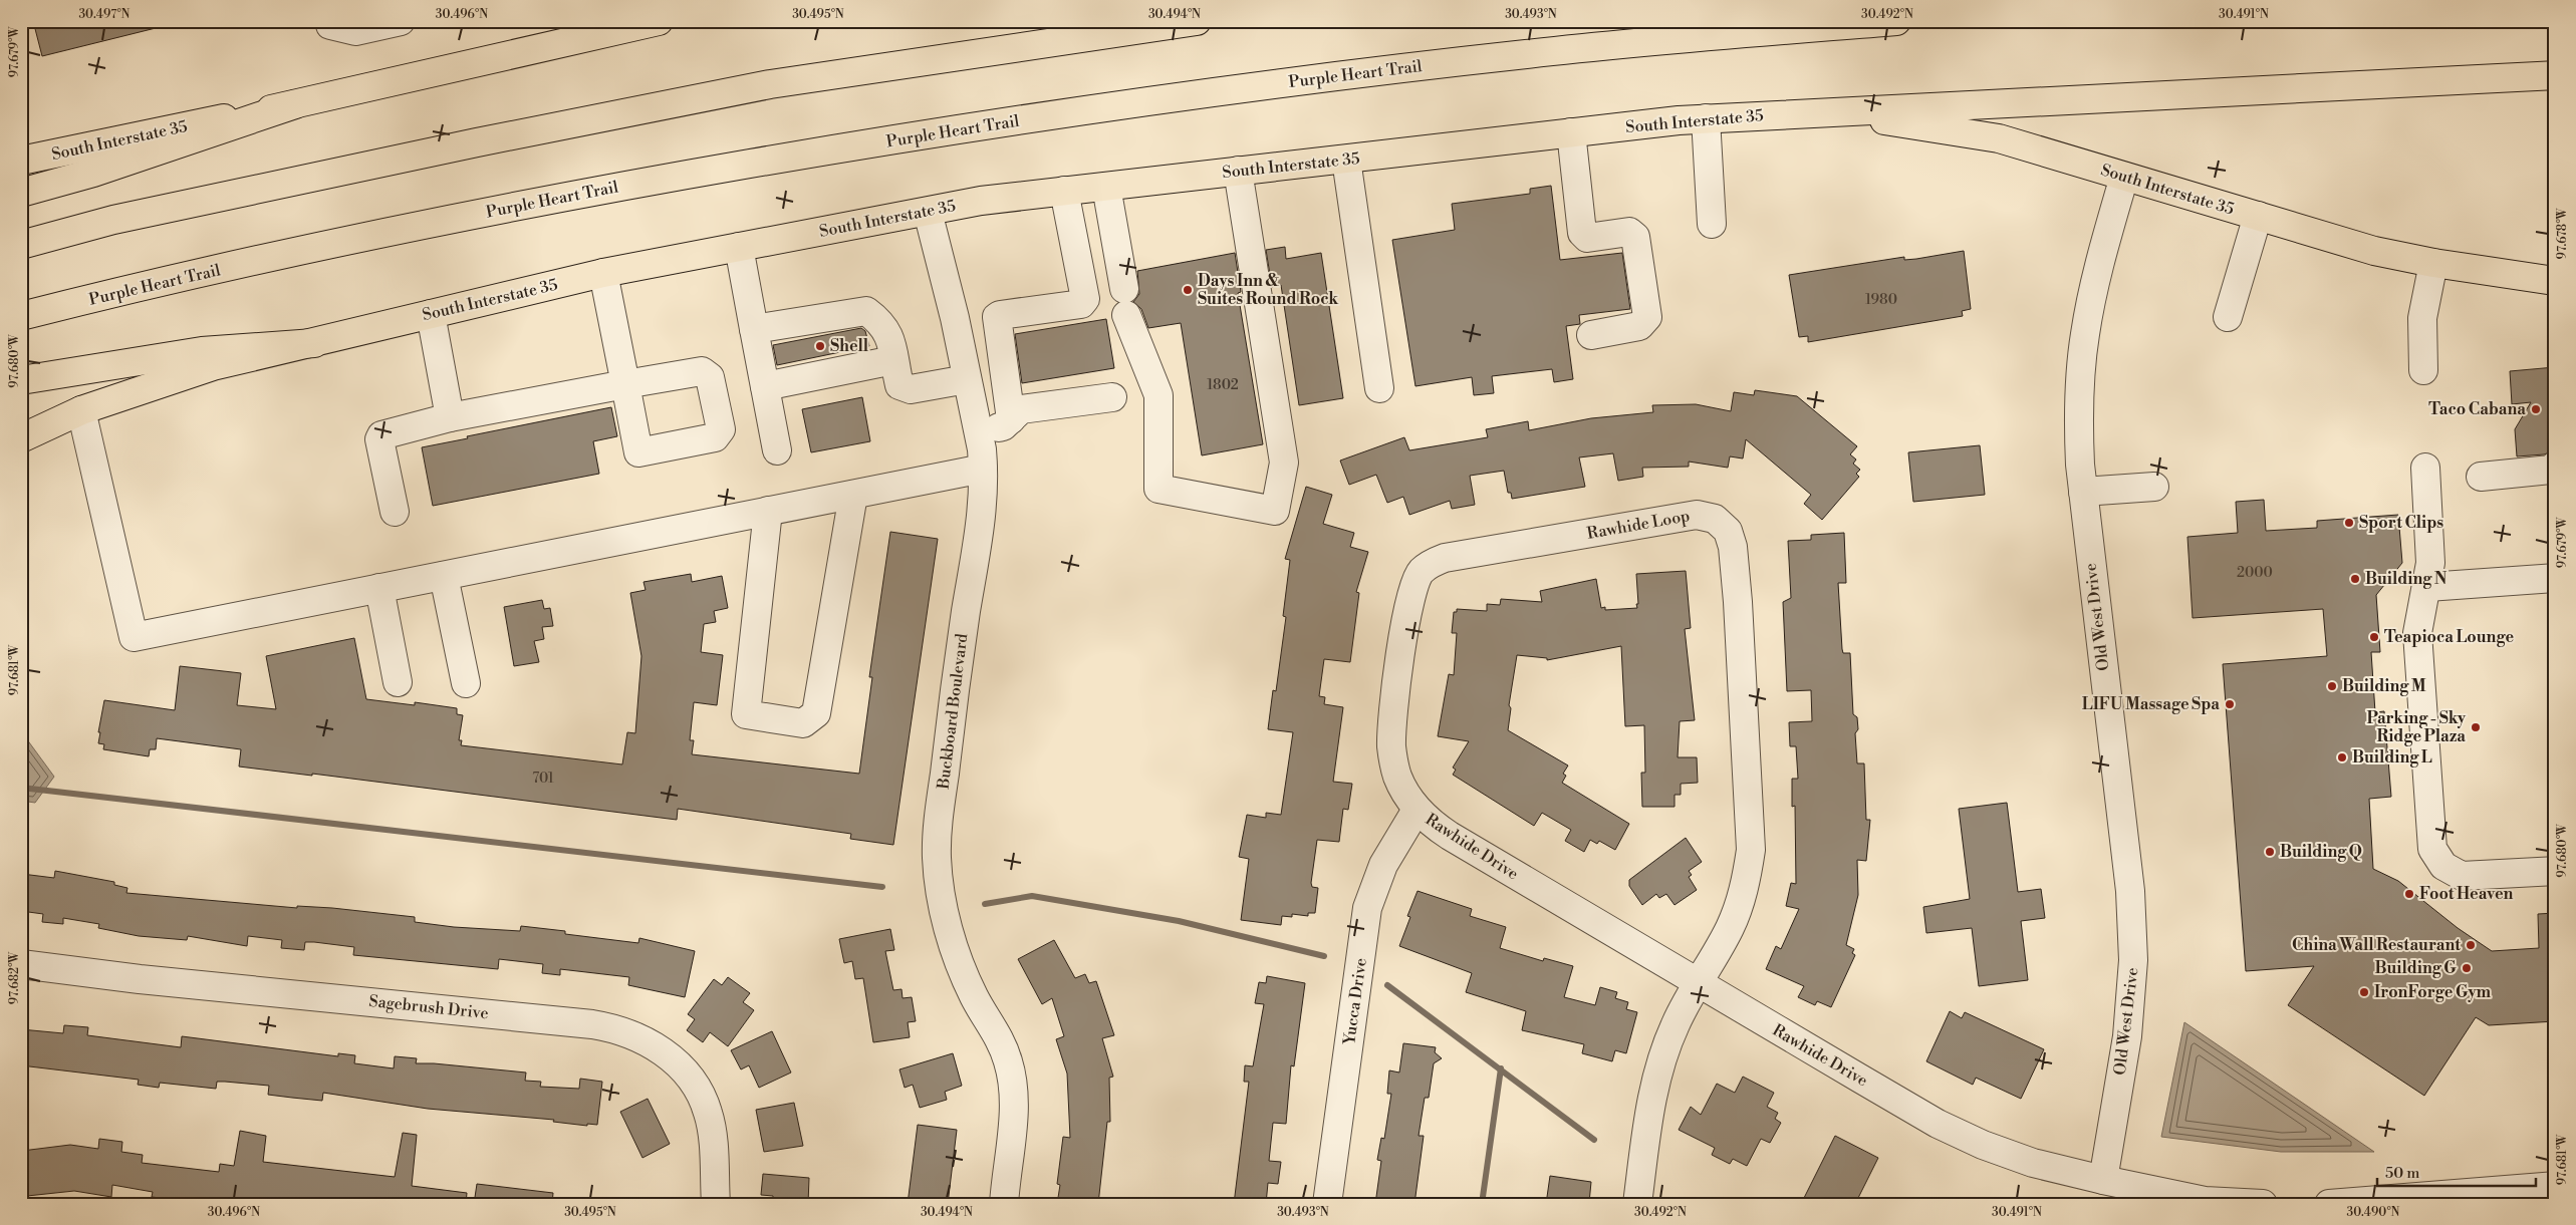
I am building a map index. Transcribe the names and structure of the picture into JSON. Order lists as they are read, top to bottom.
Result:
{
  "streets": {
    "main road": ["Purple Heart Trail", "South Interstate 35"],
    "street": [
      "Rawhide Loop",
      "Old West Drive",
      "Buckboard Boulevard",
      "Rawhide Drive",
      "Yucca Drive",
      "Sagebrush Drive"
    ]
  },
  "crossings": [
    ["South Interstate 35", "Old West Drive"],
    ["South Interstate 35", "Buckboard Boulevard"],
    ["Rawhide Loop", "Rawhide Drive"],
    ["Rawhide Loop", "Yucca Drive"],
    ["Old West Drive", "Rawhide Drive"],
    ["Rawhide Drive", "Yucca Drive"]
  ],
  "places": [
    "Days Inn & Suites Round Rock",
    "Shell",
    "Taco Cabana",
    "Sport Clips",
    "Building N",
    "Teapioca Lounge",
    "Building M",
    "LIFU Massage Spa",
    "Parking - Sky Ridge Plaza",
    "Building L",
    "Building Q",
    "Foot Heaven",
    "China Wall Restaurant",
    "Building G",
    "IronForge Gym"
  ],
  "house_numbers": [
    "1980",
    "1802",
    "2000",
    "701"
  ],
  "scale_bar": "50 m",
  "coordinates": [
    "30.497°N",
    "30.496°N",
    "30.495°N",
    "30.494°N",
    "30.493°N",
    "30.492°N",
    "30.491°N",
    "97.679°W",
    "97.678°W",
    "97.680°W",
    "97.681°W",
    "97.682°W",
    "30.490°N"
  ]
}
